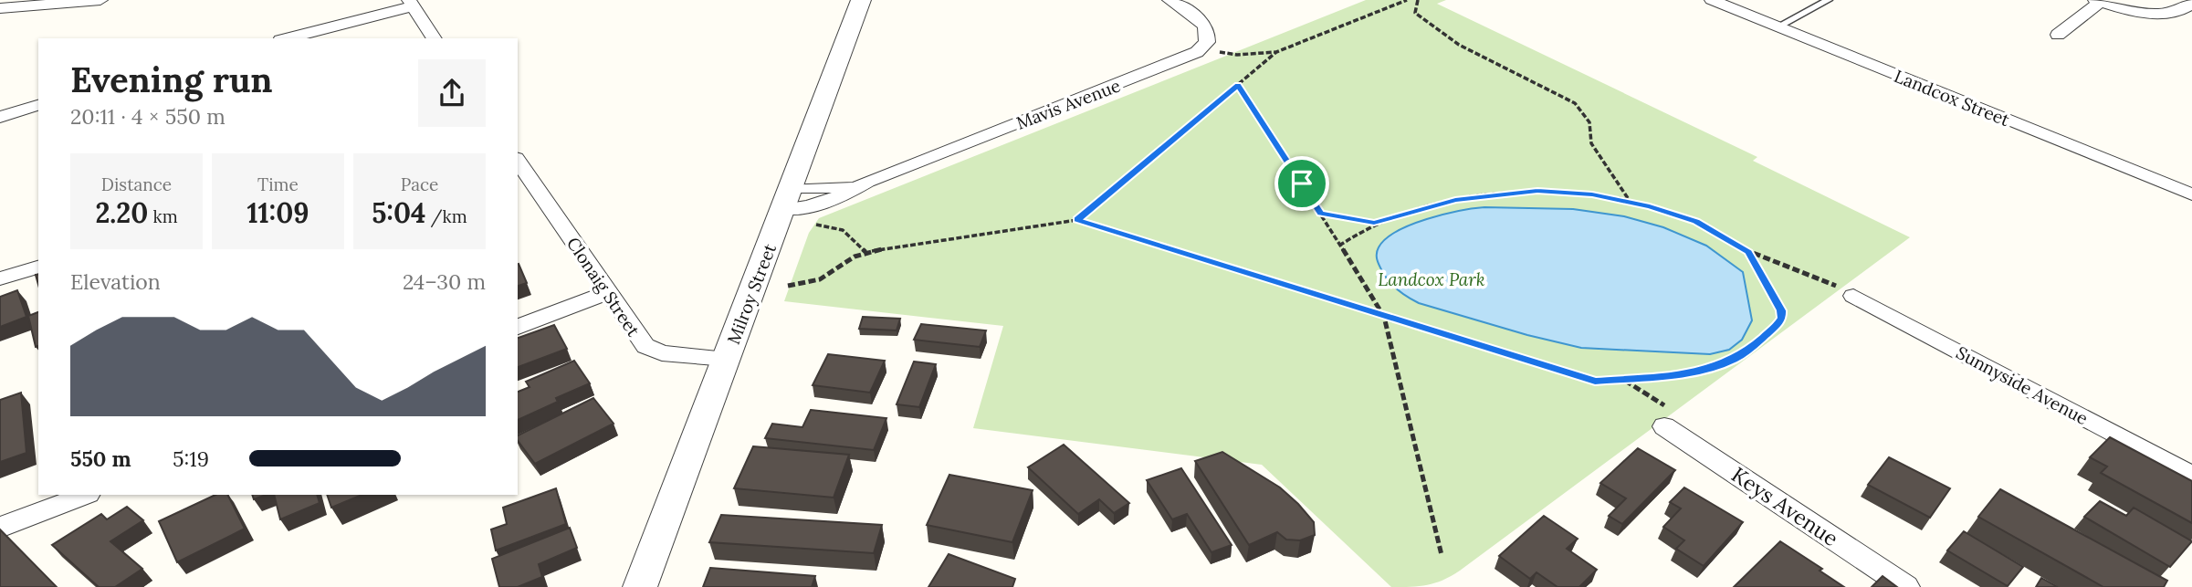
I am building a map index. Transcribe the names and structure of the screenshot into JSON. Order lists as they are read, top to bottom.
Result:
{
  "streets": {
    "street": [
      "Landcox Street",
      "Mavis Avenue",
      "Clonaig Street",
      "Milroy Street",
      "Sunnyside Avenue",
      "Keys Avenue"
    ]
  },
  "crossings": [
    ["Mavis Avenue", "Milroy Street"],
    ["Clonaig Street", "Milroy Street"]
  ],
  "parks": ["Landcox Park"],
  "page": {
    "heading": ["Evening run", "20:11 · 4 × 550 m"],
    "stats": [
      ["Distance", "2.20 km"],
      ["Time", "11:09"],
      ["Pace", "5:04 /km"]
    ],
    "chart": ["Elevation", "24–30 m"],
    "list": [
      {
        "name": "550 m",
        "note": "5:19"
      }
    ]
  }
}
